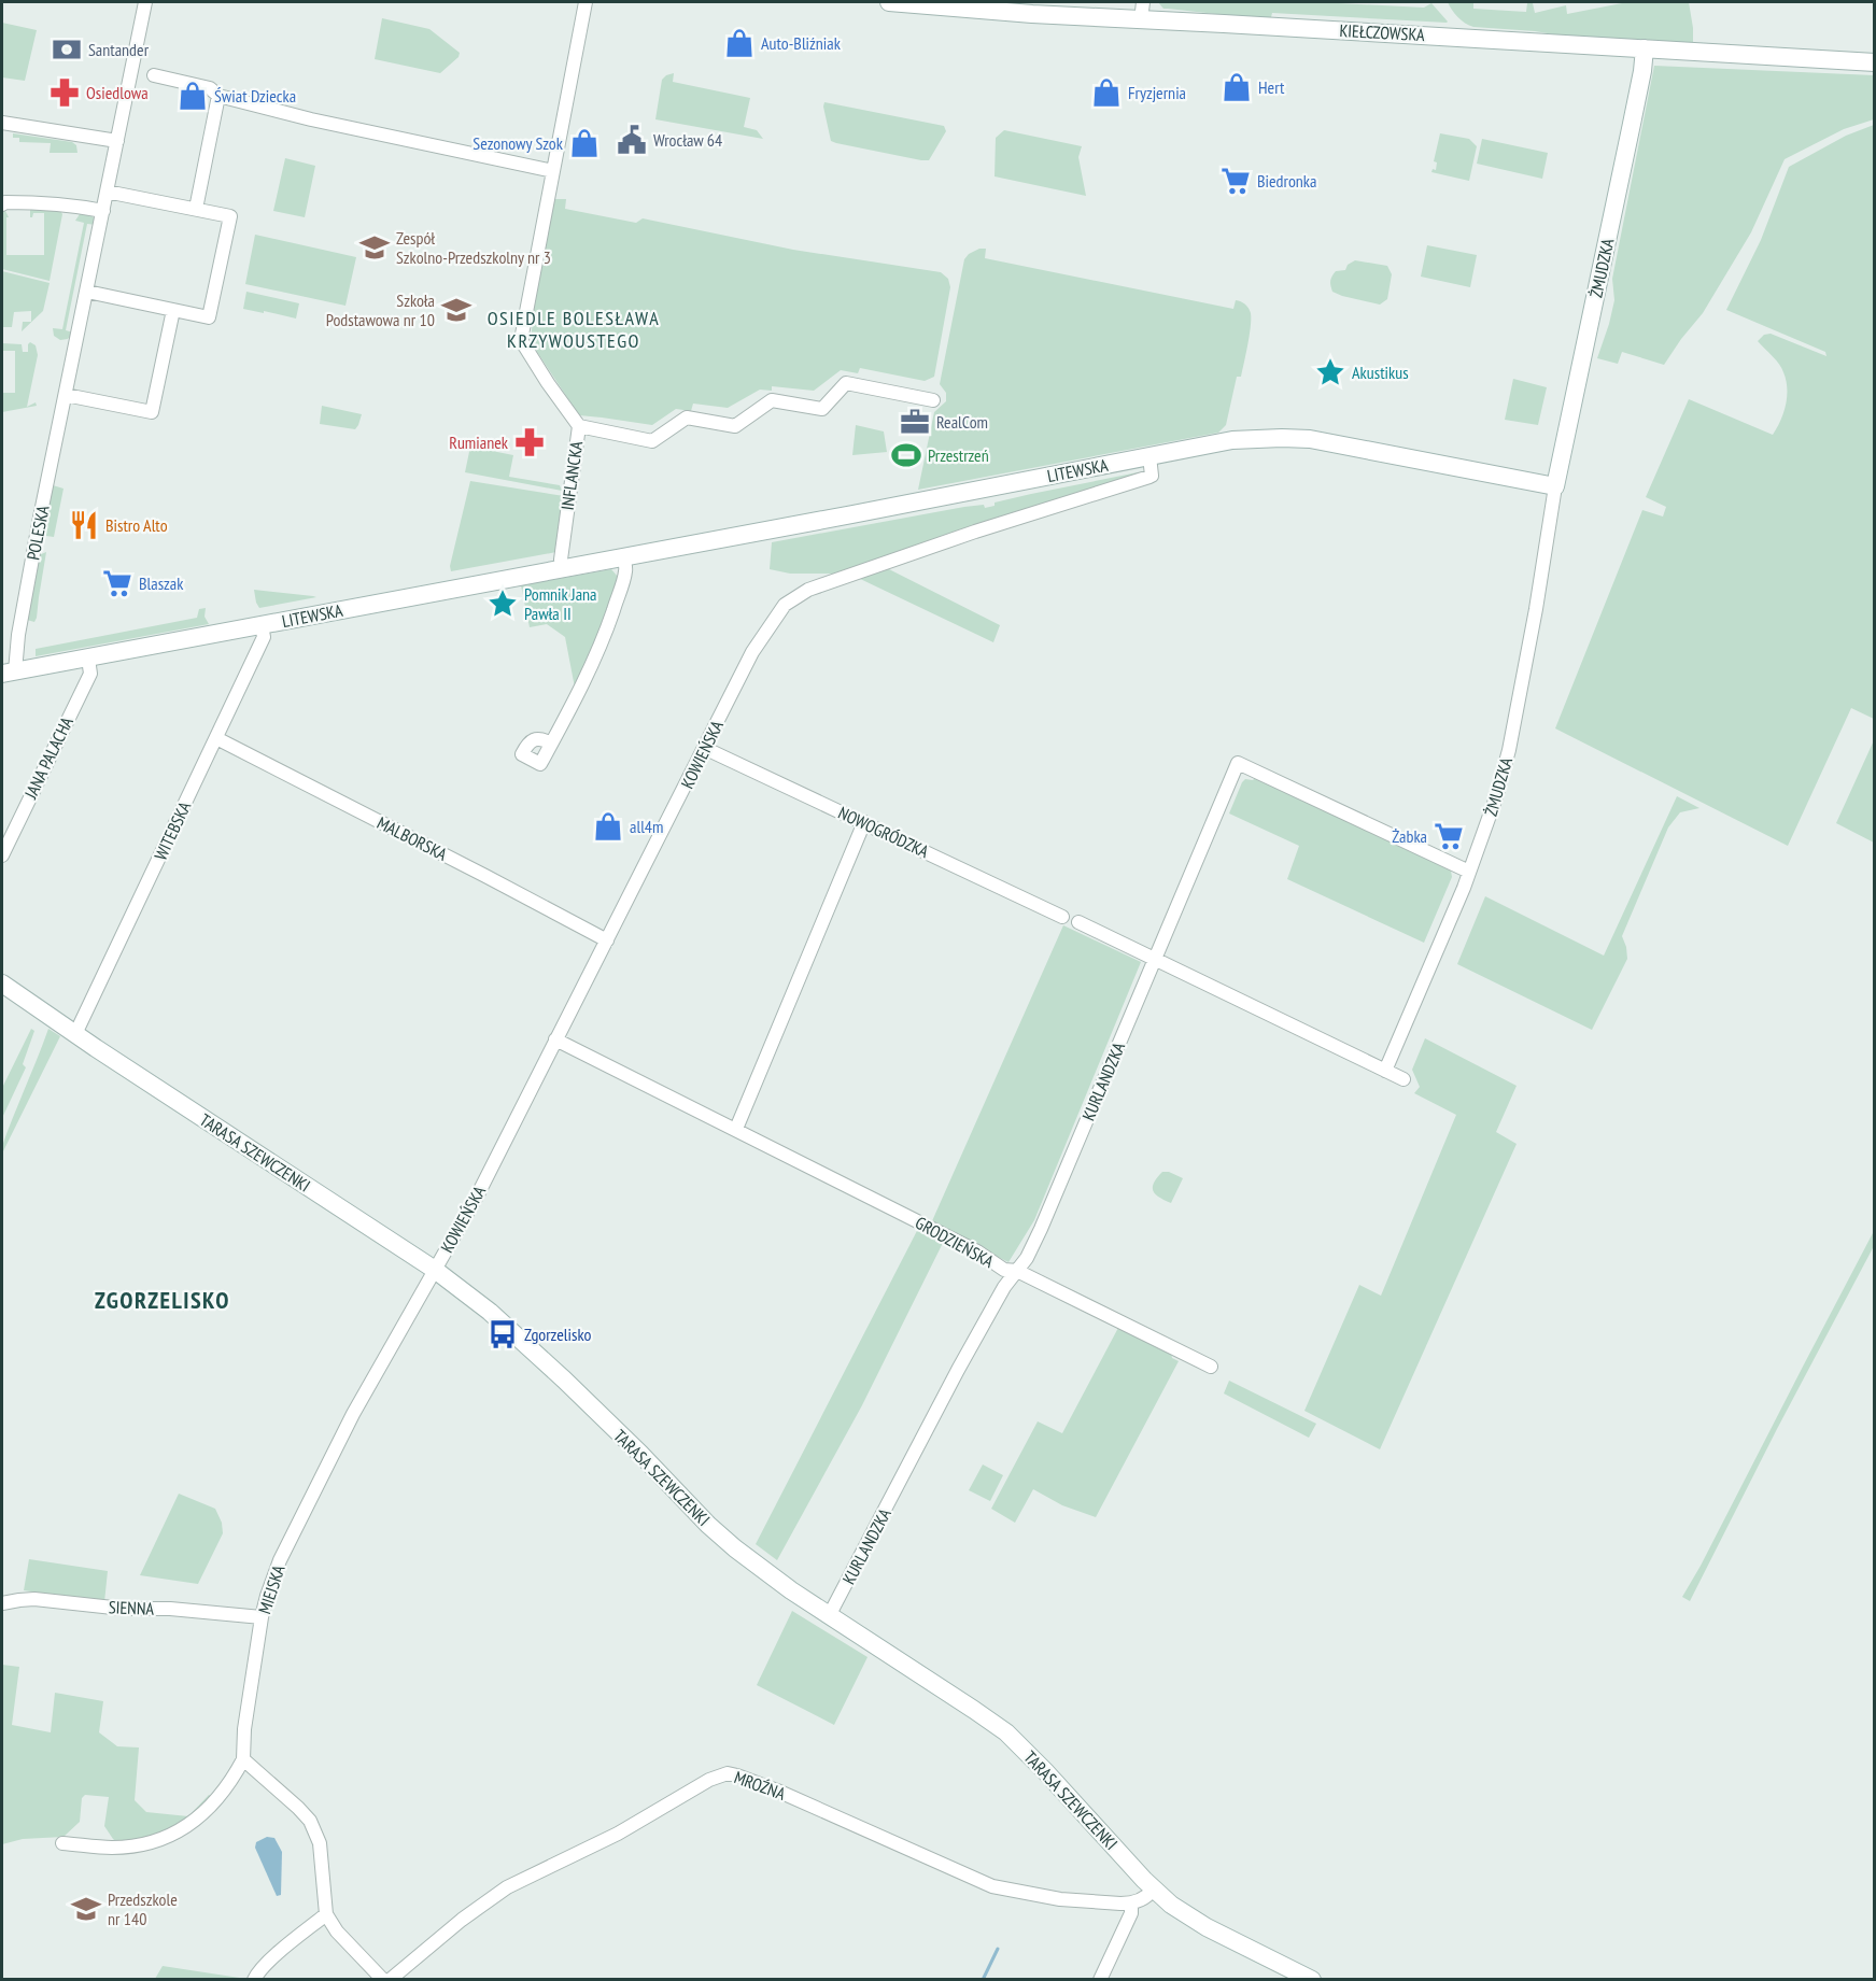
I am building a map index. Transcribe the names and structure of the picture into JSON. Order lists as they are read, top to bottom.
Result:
{
  "streets": {
    "street": [
      "KIEŁCZOWSKA",
      "ŻMUDZKA",
      "LITEWSKA",
      "INFLANCKA",
      "POLESKA",
      "KOWIEŃSKA",
      "JANA PALACHA",
      "WITEBSKA",
      "NOWOGRÓDZKA",
      "MALBORSKA",
      "KURLANDZKA",
      "TARASA SZEWCZENKI",
      "GRODZIEŃSKA",
      "MIEJSKA",
      "SIENNA",
      "MROŹNA"
    ]
  },
  "crossings": [
    ["KIEŁCZOWSKA", "ŻMUDZKA"],
    ["ŻMUDZKA", "LITEWSKA"],
    ["ŻMUDZKA", "KURLANDZKA"],
    ["LITEWSKA", "INFLANCKA"],
    ["LITEWSKA", "POLESKA"],
    ["LITEWSKA", "KOWIEŃSKA"],
    ["LITEWSKA", "JANA PALACHA"],
    ["LITEWSKA", "WITEBSKA"],
    ["KOWIEŃSKA", "NOWOGRÓDZKA"],
    ["KOWIEŃSKA", "MALBORSKA"],
    ["KOWIEŃSKA", "TARASA SZEWCZENKI"],
    ["KOWIEŃSKA", "GRODZIEŃSKA"],
    ["KOWIEŃSKA", "MIEJSKA"],
    ["WITEBSKA", "MALBORSKA"],
    ["WITEBSKA", "TARASA SZEWCZENKI"],
    ["KURLANDZKA", "TARASA SZEWCZENKI"],
    ["KURLANDZKA", "GRODZIEŃSKA"],
    ["TARASA SZEWCZENKI", "MIEJSKA"],
    ["MIEJSKA", "SIENNA"]
  ],
  "districts": ["OSIEDLE BOLESŁAWA KRZYWOUSTEGO", "ZGORZELISKO"],
  "places": {
    "shop": [
      "Auto-Bliźniak",
      "Hert",
      "Fryzjernia",
      "Świat Dziecka",
      "Sezonowy Szok",
      "all4m"
    ],
    "bank": ["Santander"],
    "pharmacy": ["Osiedlowa", "Rumianek"],
    "public building": ["Wrocław 64"],
    "supermarket": ["Biedronka", "Blaszak", "Żabka"],
    "school or university": ["Zespół Szkolno-Przedszkolny nr 3", "Szkoła Podstawowa nr 10", "Przedszkole nr 140"],
    "place": ["Akustikus", "Pomnik Jana Pawła II"],
    "office": ["RealCom"],
    "sports": ["Przestrzeń"],
    "restaurant": ["Bistro Alto"],
    "bus stop": ["Zgorzelisko"]
  }
}
